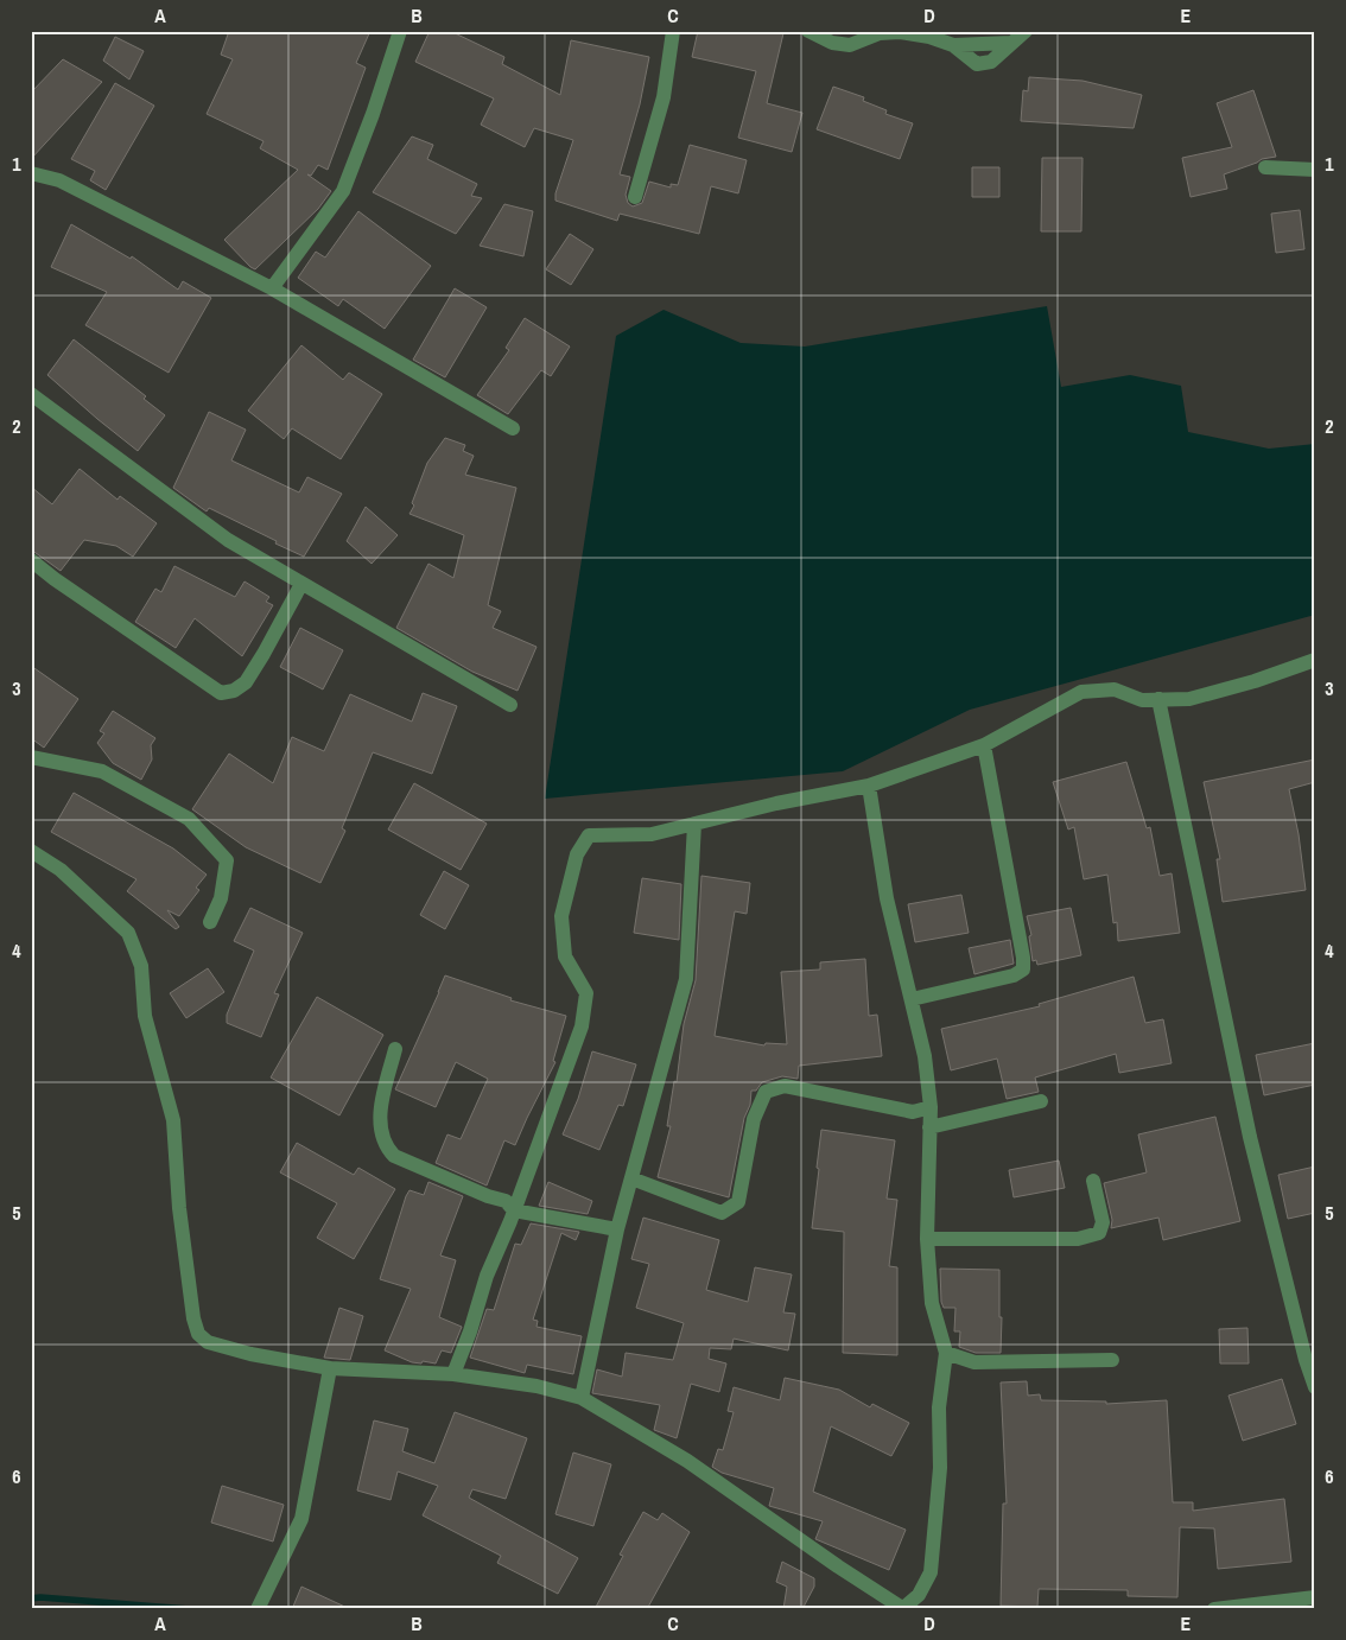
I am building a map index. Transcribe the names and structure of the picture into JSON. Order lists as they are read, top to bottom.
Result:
{
  "grid": {
    "columns": [
      "A",
      "B",
      "C",
      "D",
      "E"
    ],
    "rows": [
      "1",
      "2",
      "3",
      "4",
      "5",
      "6"
    ]
  }
}
